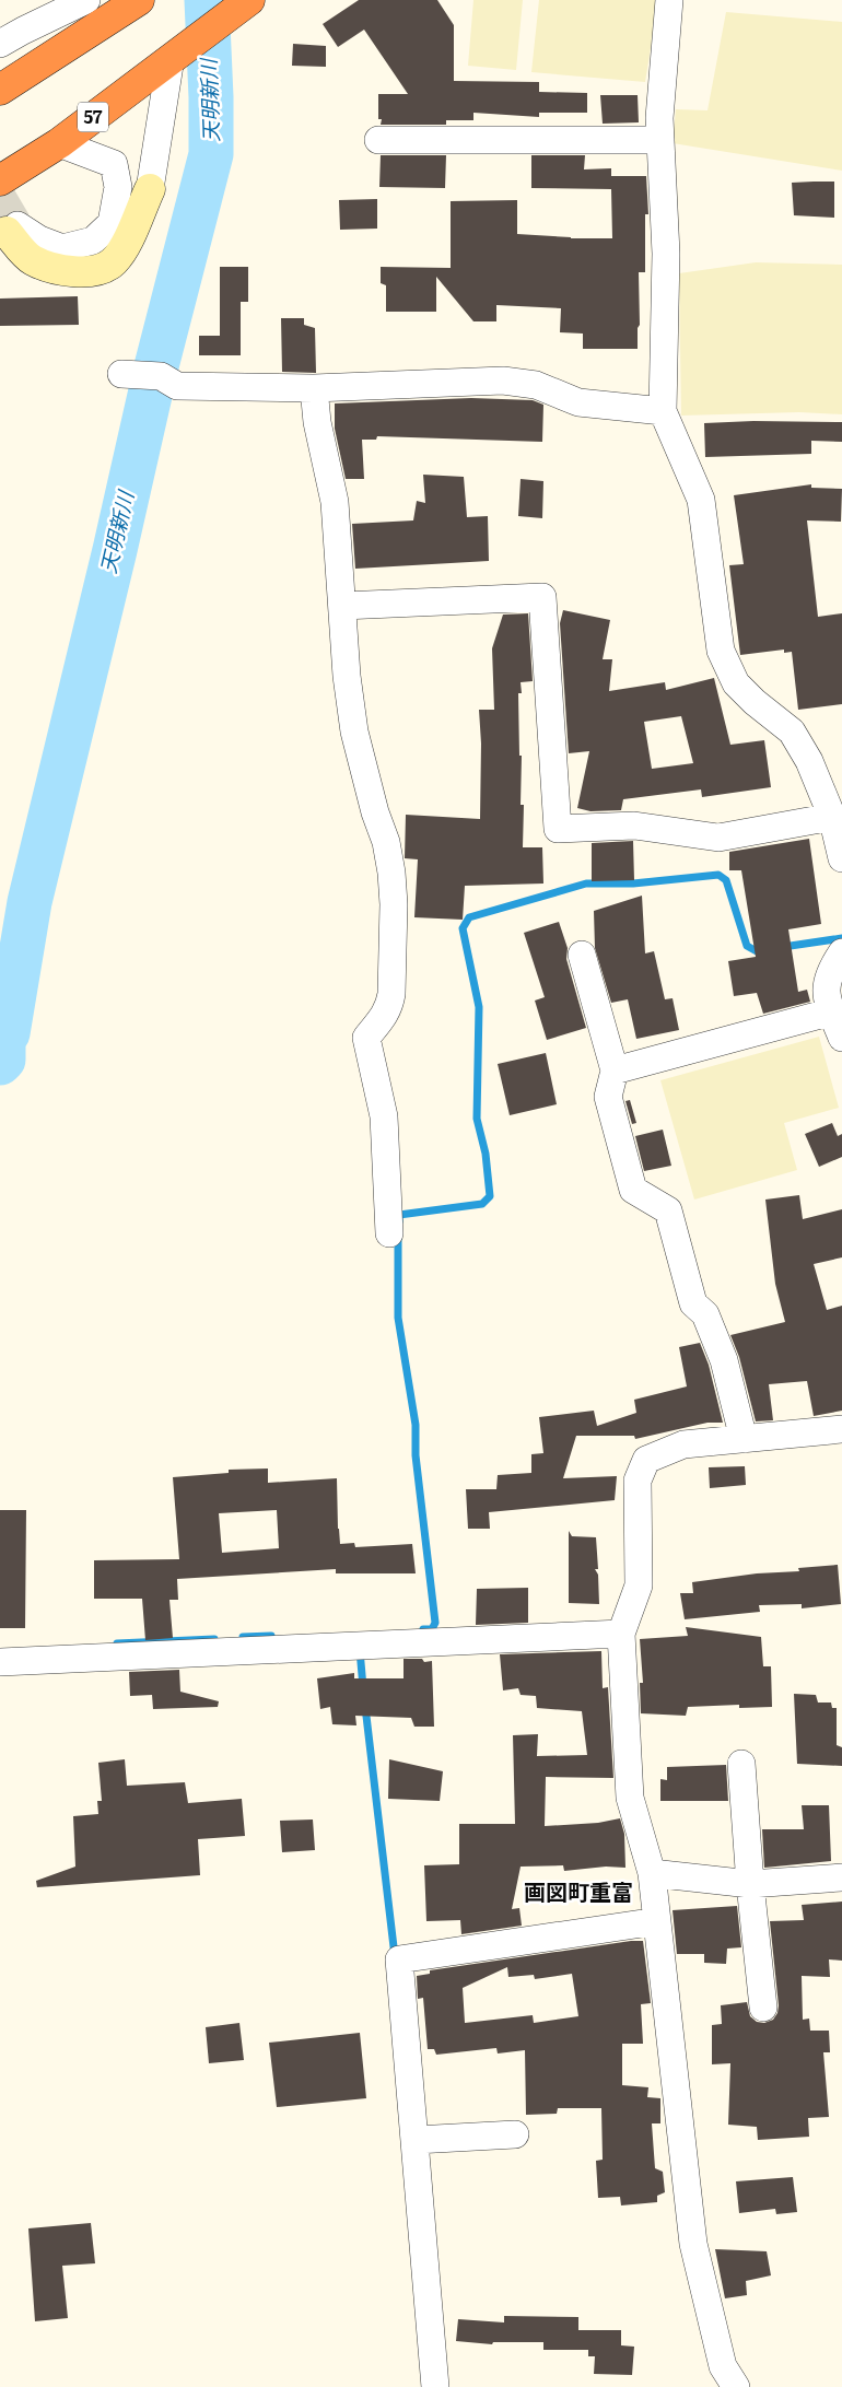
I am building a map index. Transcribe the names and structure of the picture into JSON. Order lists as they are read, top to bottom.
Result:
{
  "streets": {
    "highway": ["57"]
  },
  "districts": ["画図町重富"],
  "water": ["天明新川"]
}
